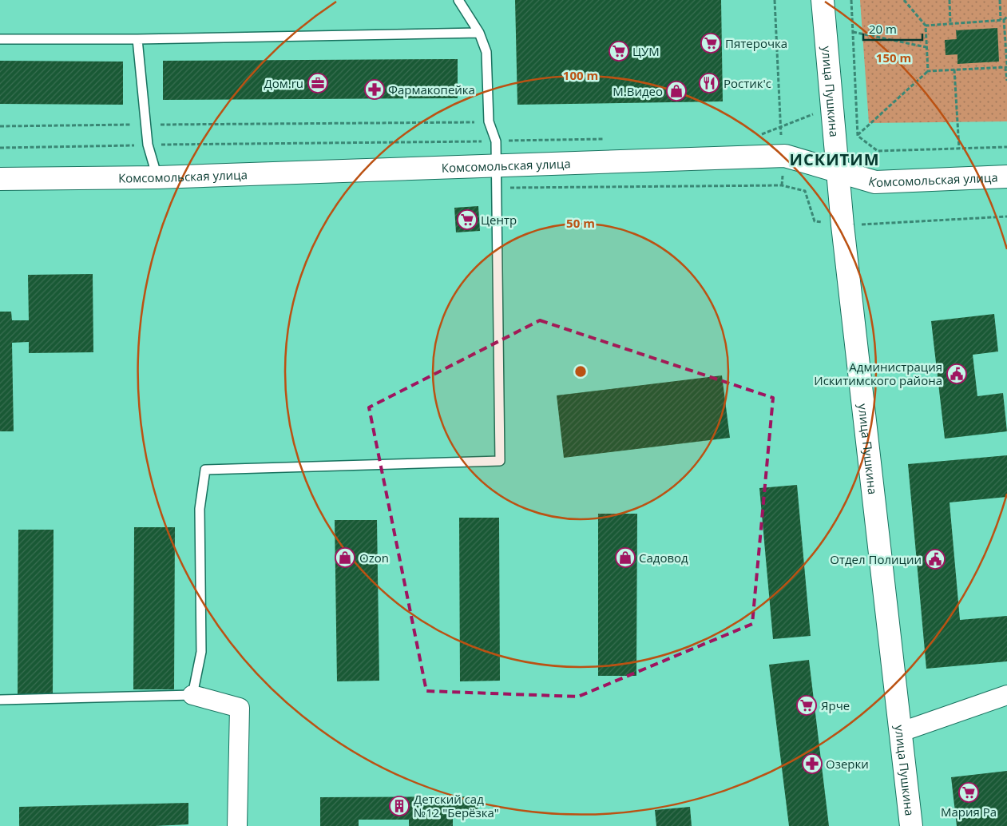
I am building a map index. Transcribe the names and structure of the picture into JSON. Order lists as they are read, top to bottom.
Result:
{
  "streets": {
    "main road": ["улица Пушкина", "Комсомольская улица"]
  },
  "crossings": [
    ["улица Пушкина", "Комсомольская улица"]
  ],
  "districts": ["ИСКИТИМ"],
  "places": {
    "supermarket": [
      "Пятерочка",
      "ЦУМ",
      "Центр",
      "Ярче",
      "Мария Ра"
    ],
    "office": ["Дом.ru"],
    "restaurant": ["Ростик'с"],
    "pharmacy": ["Фармакопейка", "Озерки"],
    "shop": ["М.Видео", "Ozon", "Садовод"],
    "public building": ["Администрация Искитимского района", "Отдел Полиции"],
    "building": ["Детский сад №12 \"Берёзка\""]
  },
  "scale_bar": "20 m",
  "rings": ["150 m", "100 m", "50 m"]
}
